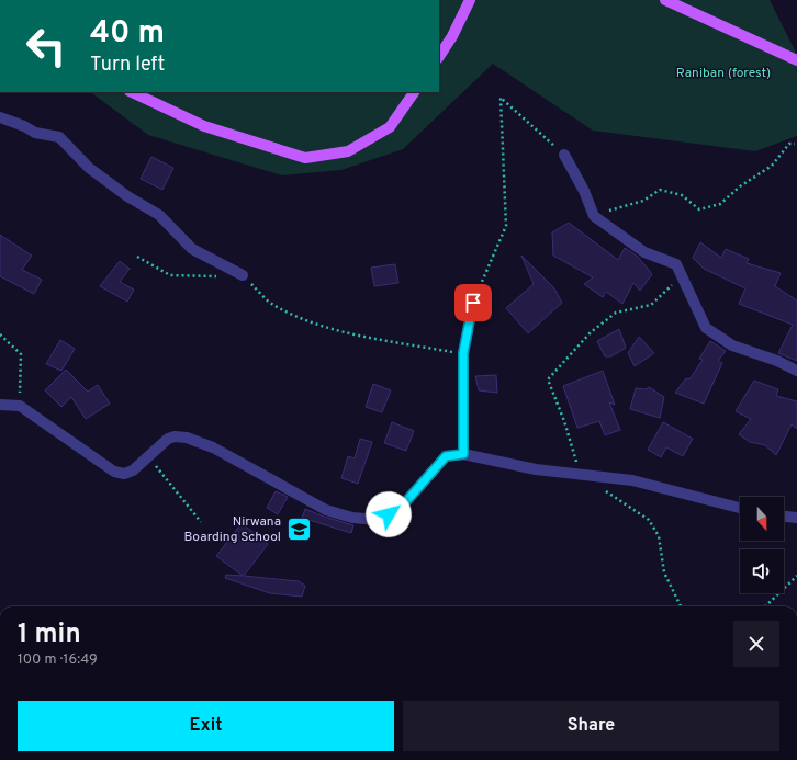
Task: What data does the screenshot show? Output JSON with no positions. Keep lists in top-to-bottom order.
{
  "parks": ["Raniban (forest)"],
  "places": {
    "school or university": ["Nirwana Boarding School"]
  },
  "north": "bottom",
  "page": {
    "turn": ["40 m", "Turn left"],
    "heading": ["1 min", "100 m · 16:49"],
    "buttons": ["Exit", "Share"]
  }
}
